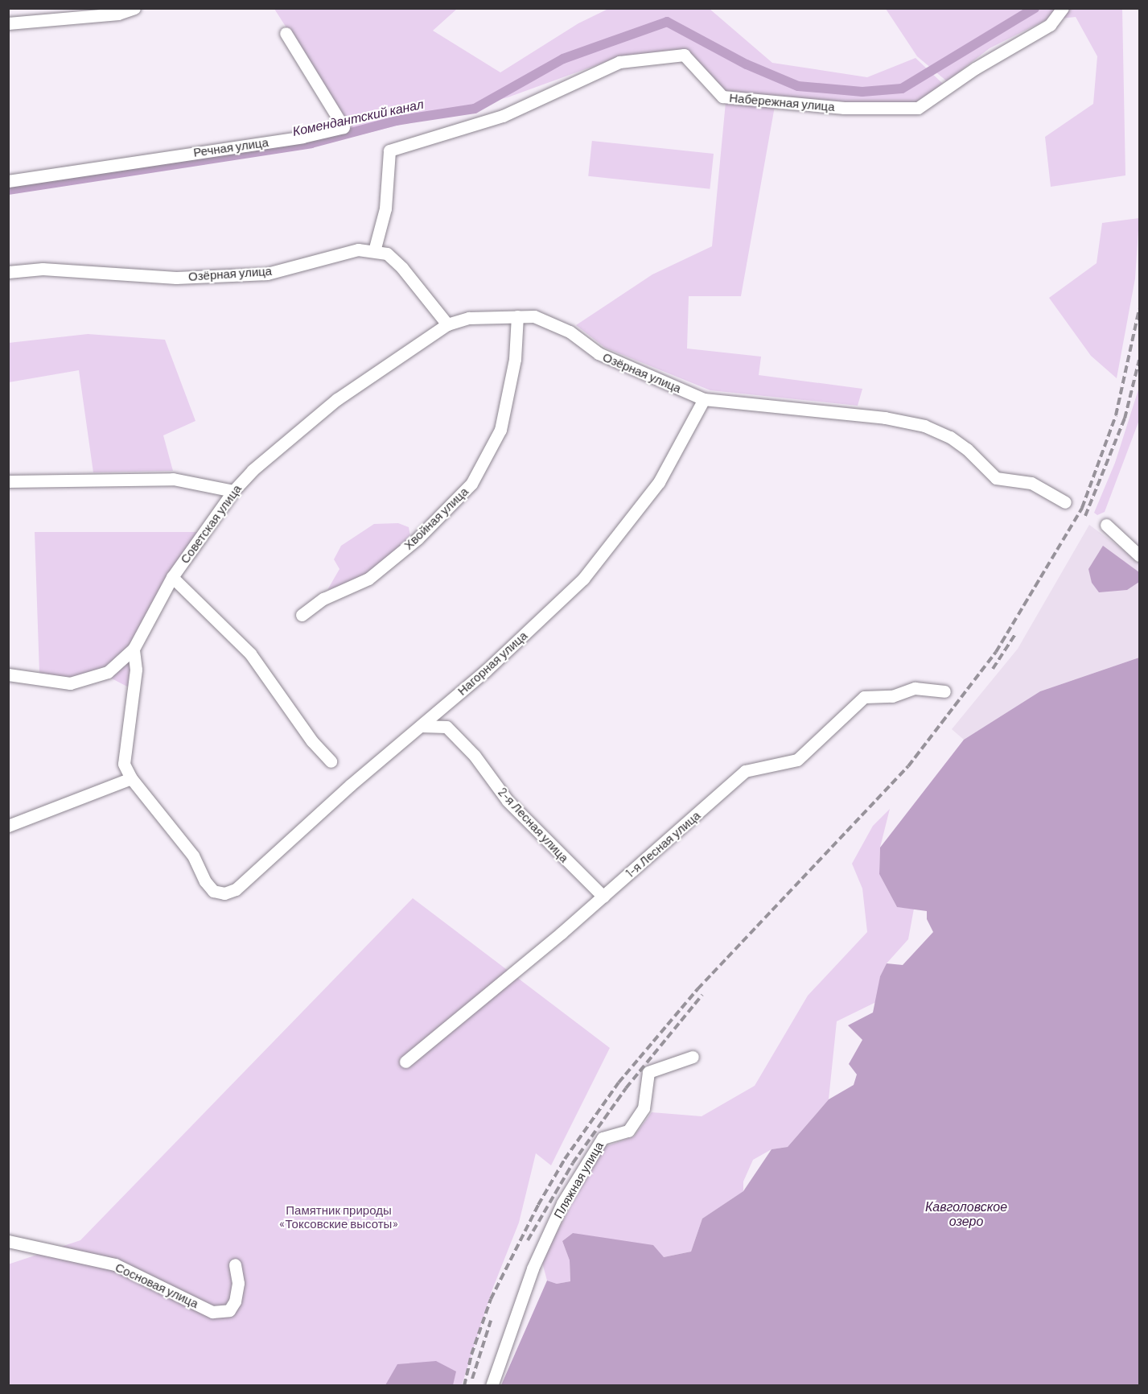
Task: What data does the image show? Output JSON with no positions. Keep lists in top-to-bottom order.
{
  "streets": {
    "street": [
      "Набережная улица",
      "Речная улица",
      "Озёрная улица",
      "Хвойная улица",
      "Советская улица",
      "Нагорная улица",
      "2-я Лесная улица",
      "1-я Лесная улица",
      "Пляжная улица",
      "Сосновая улица"
    ]
  },
  "crossings": [
    ["Набережная улица", "Озёрная улица"],
    ["Озёрная улица", "Хвойная улица"],
    ["Озёрная улица", "Советская улица"],
    ["Озёрная улица", "Нагорная улица"],
    ["Нагорная улица", "2-я Лесная улица"],
    ["2-я Лесная улица", "1-я Лесная улица"]
  ],
  "water": ["Комендантский канал", "Кавголовское озеро"],
  "parks": ["Памятник природы «Токсовские высоты»"]
}
